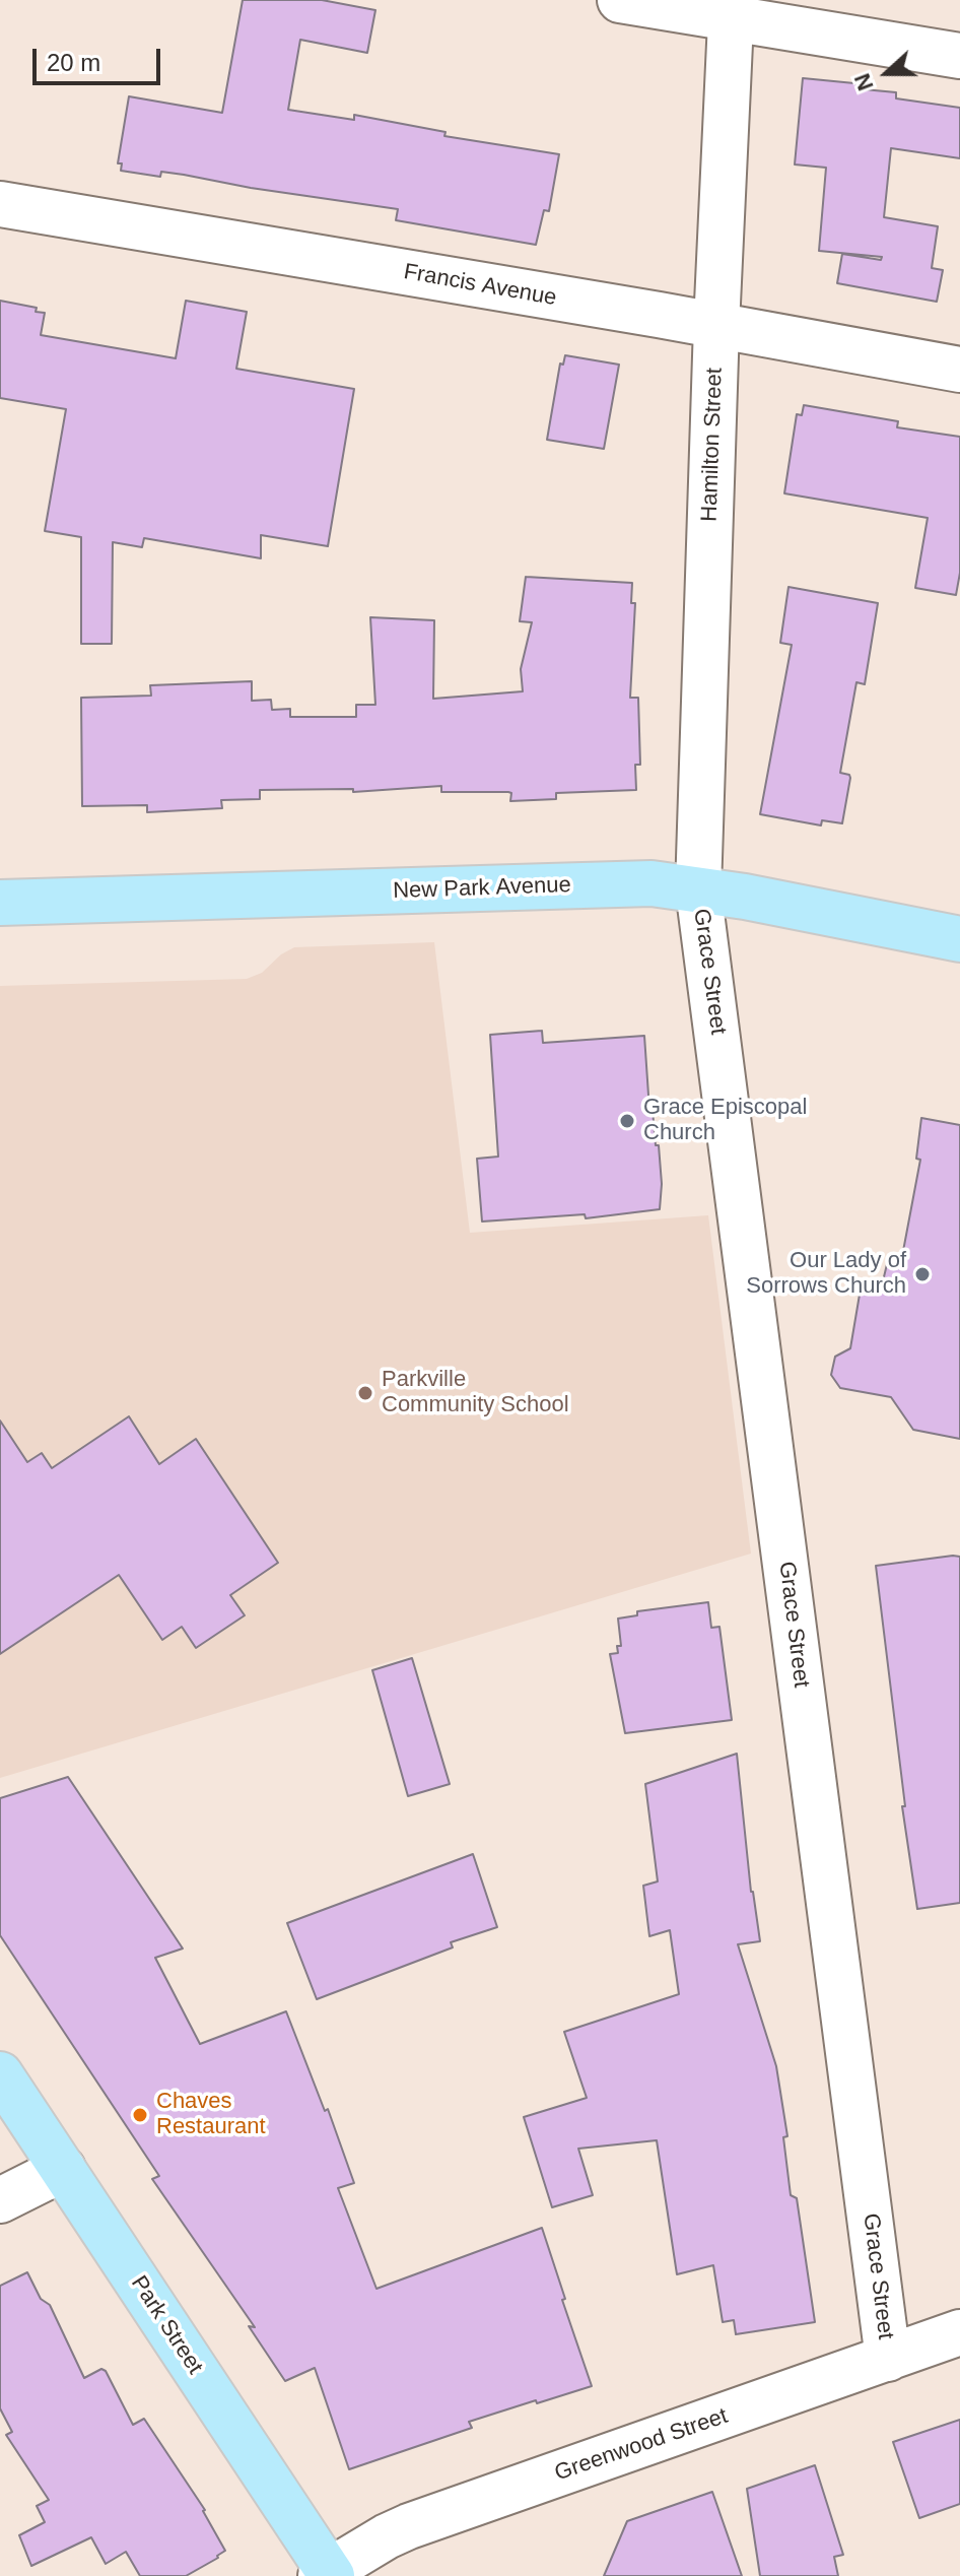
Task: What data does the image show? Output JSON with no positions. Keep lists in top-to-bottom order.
{
  "streets": {
    "main road": ["New Park Avenue", "Park Street"],
    "street": [
      "Francis Avenue",
      "Hamilton Street",
      "Grace Street",
      "Greenwood Street"
    ]
  },
  "crossings": [
    ["Francis Avenue", "Hamilton Street"],
    ["Hamilton Street", "New Park Avenue"],
    ["Hamilton Street", "Grace Street"],
    ["New Park Avenue", "Grace Street"],
    ["Grace Street", "Greenwood Street"],
    ["Park Street", "Greenwood Street"]
  ],
  "places": [
    "Grace Episcopal Church",
    "Our Lady of Sorrows Church",
    "Parkville Community School",
    "Chaves Restaurant"
  ],
  "scale_bar": "20 m",
  "north": "left"
}
